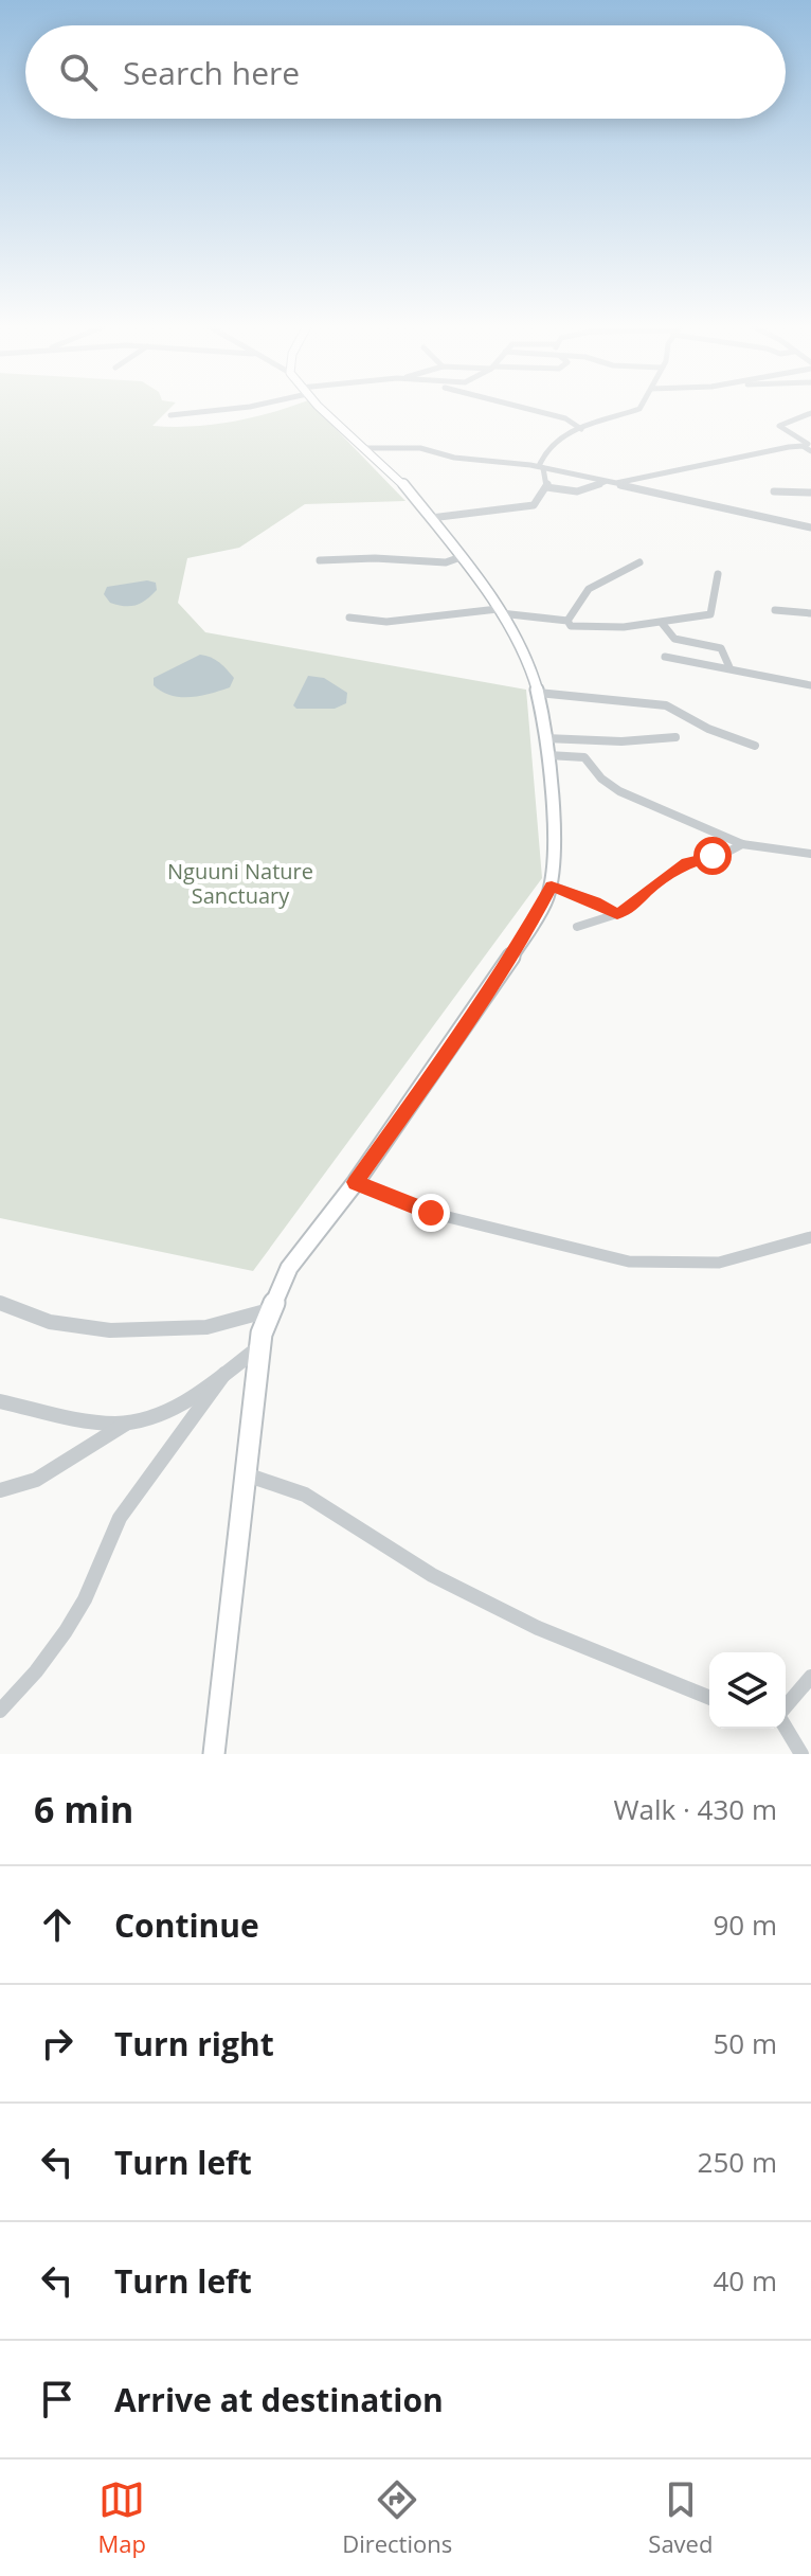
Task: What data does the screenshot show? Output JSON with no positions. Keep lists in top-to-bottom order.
{
  "parks": ["Nguuni Nature Sanctuary"],
  "page": {
    "search": "Search here",
    "heading": ["6 min", "Walk · 430 m"],
    "list": [
      ["Continue", "90 m"],
      ["Turn right", "50 m"],
      ["Turn left", "250 m"],
      ["Turn left", "40 m"],
      "Arrive at destination"
    ],
    "nav": ["Map", "Directions", "Saved"]
  }
}
